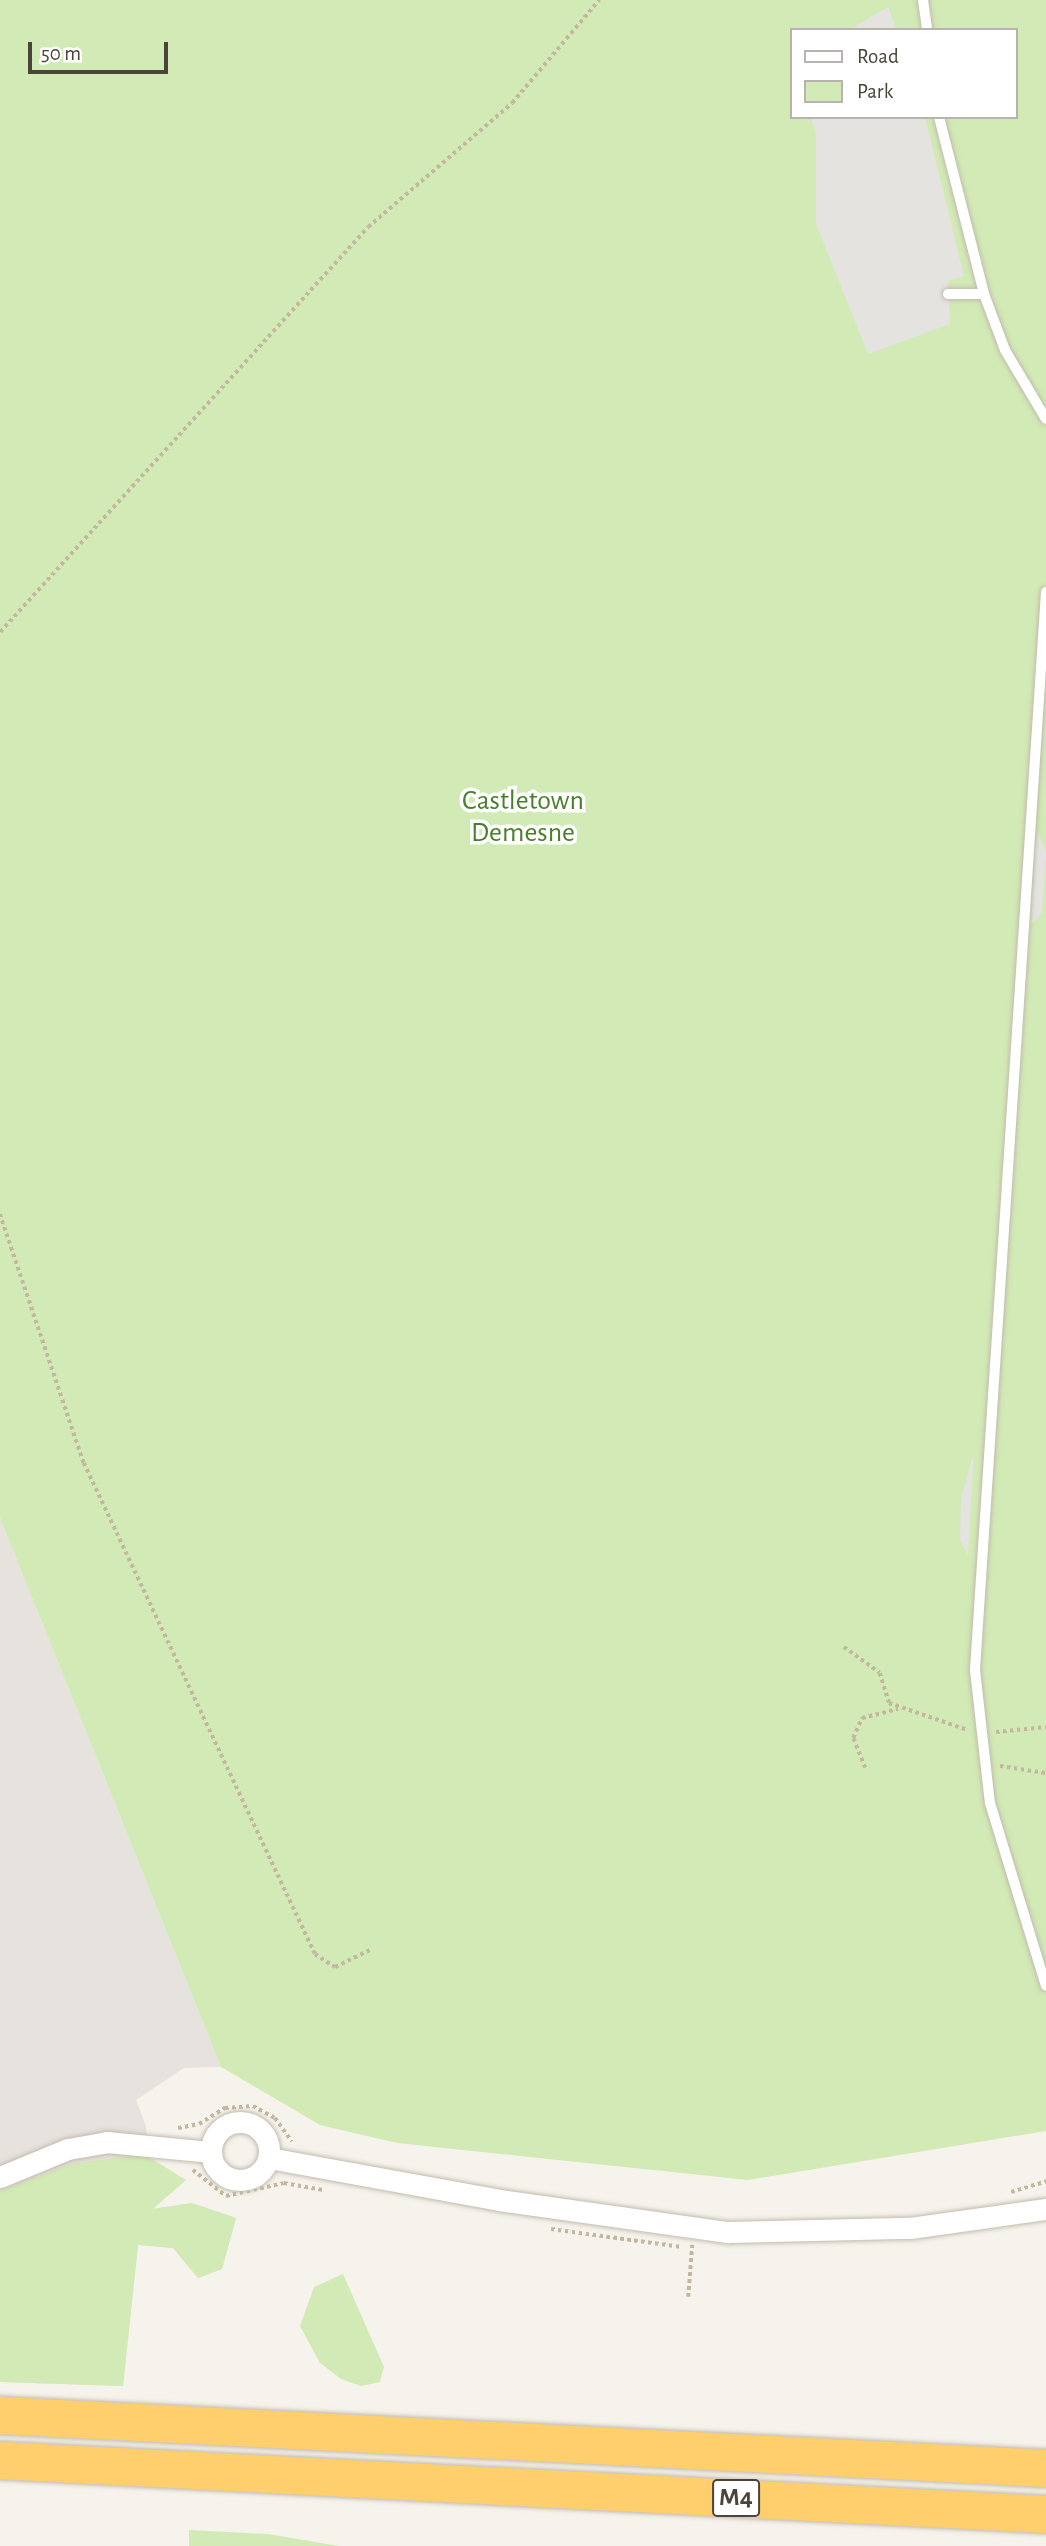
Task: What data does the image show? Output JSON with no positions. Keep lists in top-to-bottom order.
{
  "streets": {
    "highway": ["M4"]
  },
  "parks": ["Castletown Demesne"],
  "legend": ["Road", "Park"],
  "scale_bar": "50 m"
}
